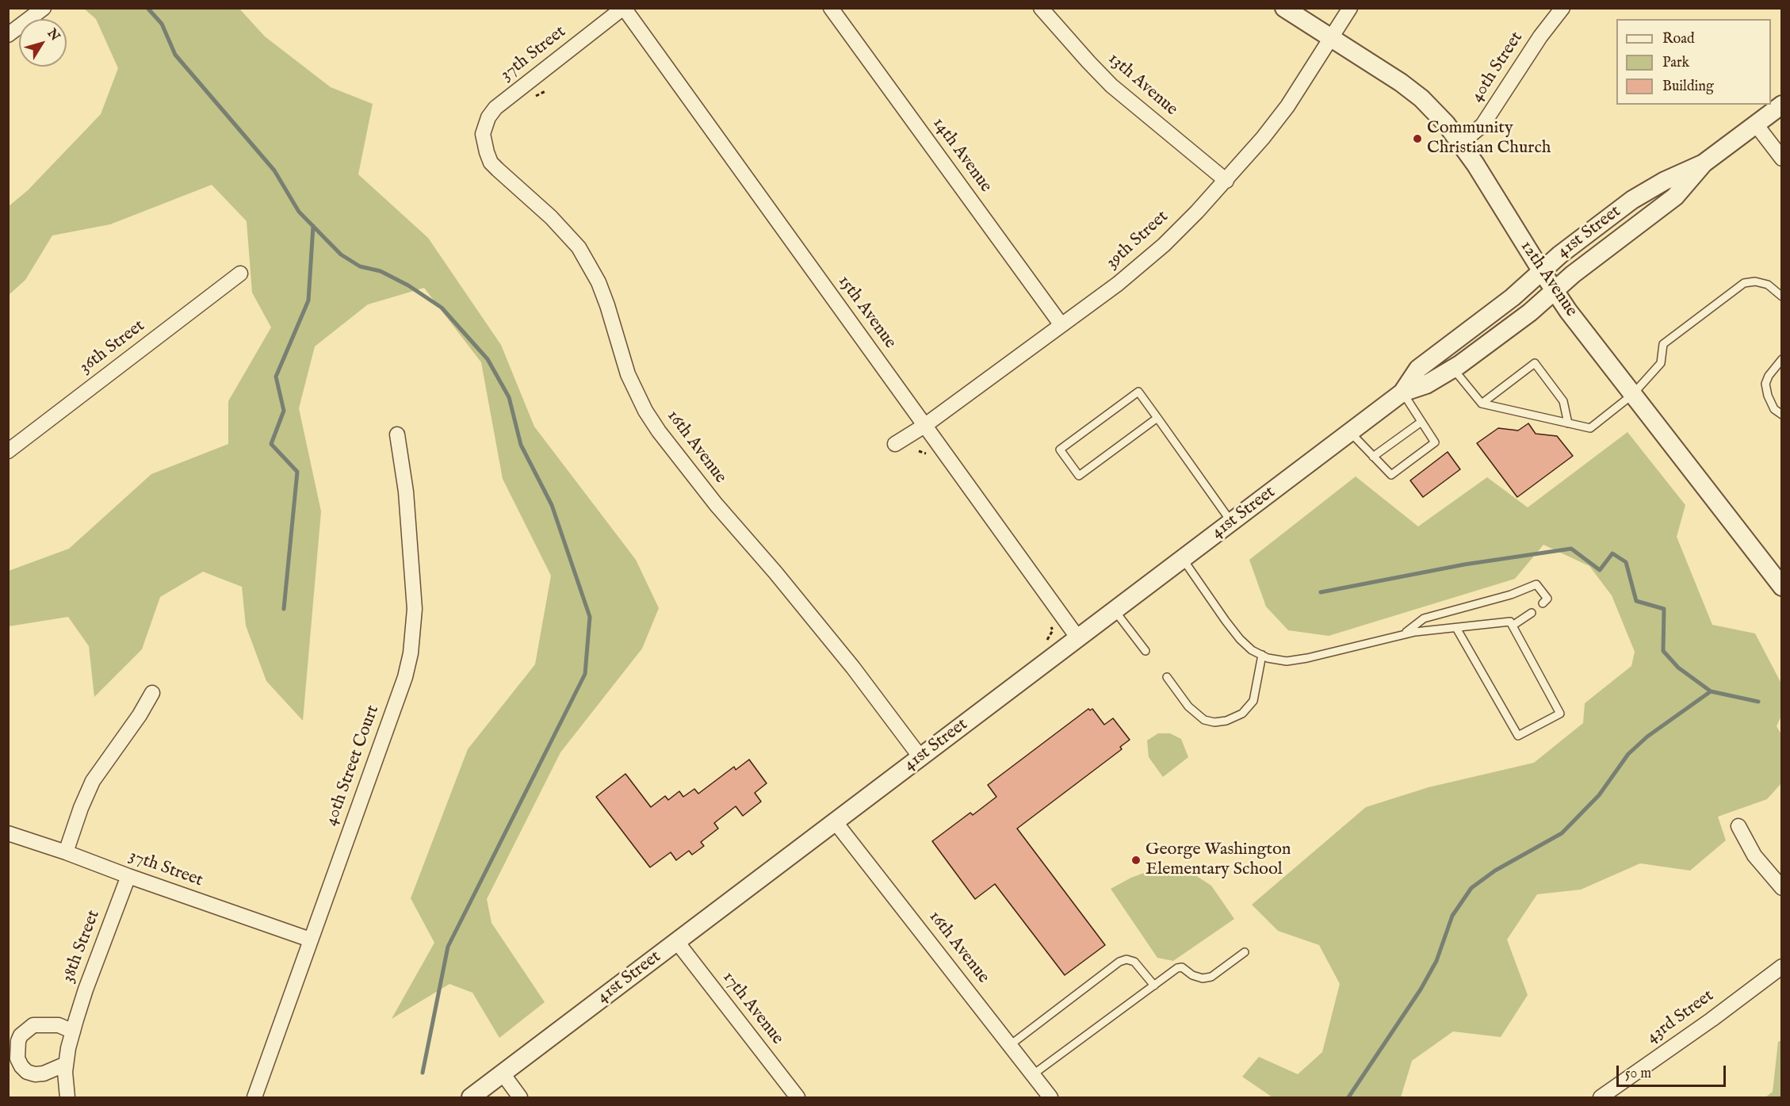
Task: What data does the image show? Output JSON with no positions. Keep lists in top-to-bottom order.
{
  "streets": {
    "street": [
      "37th Street",
      "40th Street",
      "13th Avenue",
      "14th Avenue",
      "41st Street",
      "39th Street",
      "12th Avenue",
      "15th Avenue",
      "36th Street",
      "16th Avenue",
      "40th Street Court",
      "38th Street",
      "17th Avenue",
      "43rd Street"
    ]
  },
  "crossings": [
    ["37th Street", "15th Avenue"],
    ["37th Street", "16th Avenue"],
    ["37th Street", "40th Street Court"],
    ["37th Street", "38th Street"],
    ["40th Street", "12th Avenue"],
    ["13th Avenue", "39th Street"],
    ["14th Avenue", "39th Street"],
    ["41st Street", "12th Avenue"],
    ["41st Street", "15th Avenue"],
    ["41st Street", "16th Avenue"],
    ["41st Street", "17th Avenue"],
    ["39th Street", "12th Avenue"],
    ["39th Street", "15th Avenue"]
  ],
  "places": ["Community Christian Church", "George Washington Elementary School"],
  "legend": ["Road", "Park", "Building"],
  "scale_bar": "50 m",
  "north": "top right"
}
